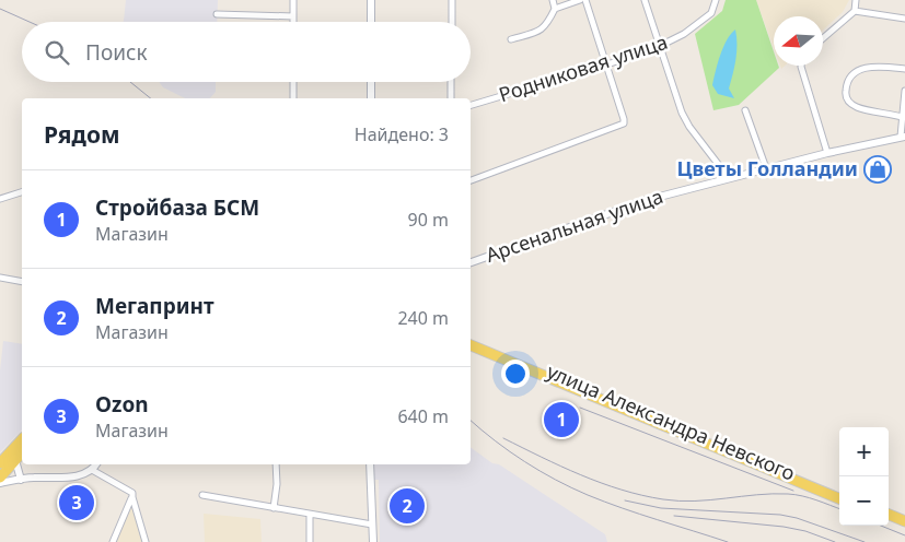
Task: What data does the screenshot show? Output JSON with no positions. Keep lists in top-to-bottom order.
{
  "streets": {
    "main road": ["улица Александра Невского"],
    "street": ["Родниковая улица", "Арсенальная улица"]
  },
  "places": {
    "shop": ["Цветы Голландии"]
  },
  "north": "left",
  "page": {
    "search": "Поиск",
    "heading": ["Рядом", "Найдено: 3"],
    "list": [
      {
        "mark": "1",
        "name": "Стройбаза БСМ",
        "note": "Магазин",
        "value": "90 m"
      },
      {
        "mark": "2",
        "name": "Мегапринт",
        "note": "Магазин",
        "value": "240 m"
      },
      {
        "mark": "3",
        "name": "Ozon",
        "note": "Магазин",
        "value": "640 m"
      }
    ],
    "pins": ["1", "3", "2"],
    "map_buttons": ["+", "−"]
  }
}
